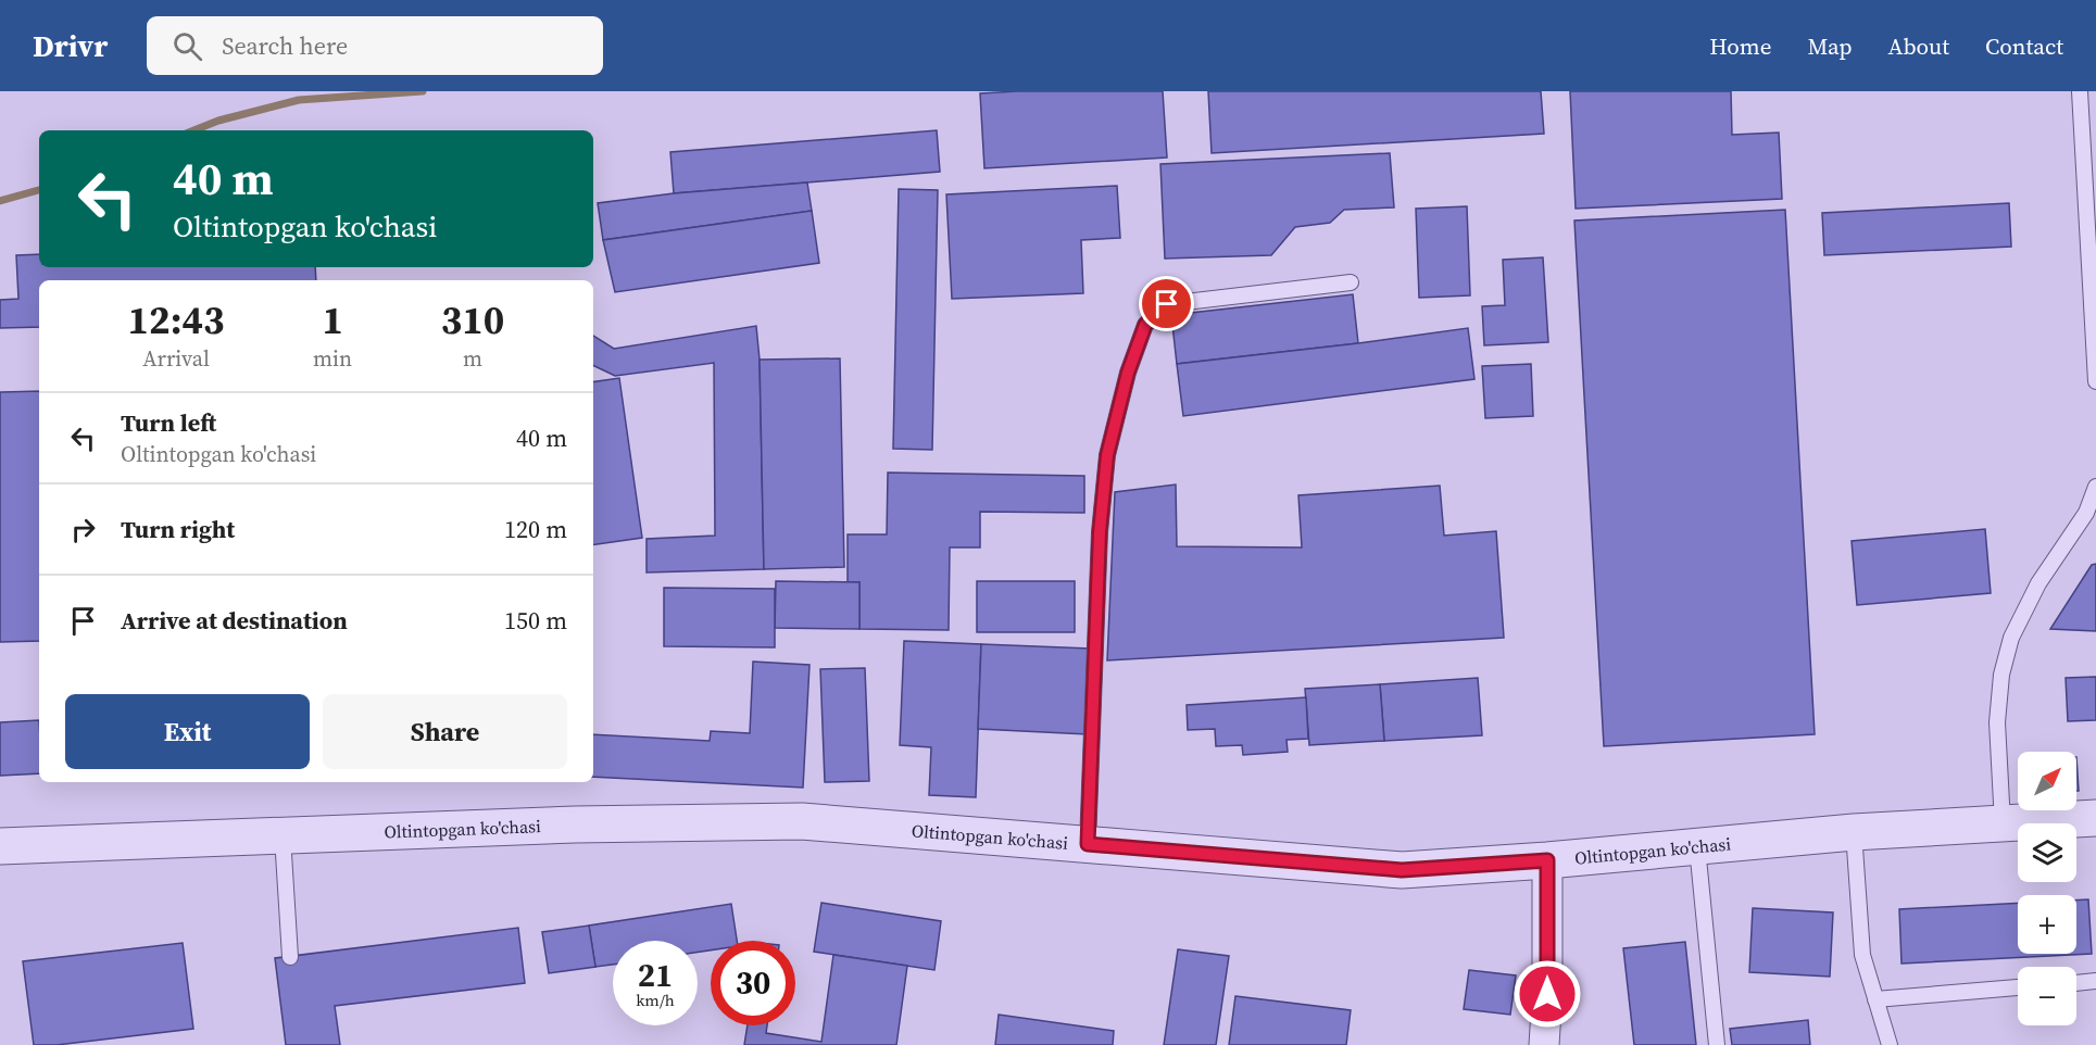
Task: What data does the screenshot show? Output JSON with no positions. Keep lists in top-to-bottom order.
{
  "streets": {
    "street": ["Oltintopgan ko'chasi"]
  },
  "north": "top right",
  "page": {
    "header": "Drivr",
    "search": "Search here",
    "nav": [
      "Home",
      "Map",
      "About",
      "Contact"
    ],
    "turn": ["40 m", "Oltintopgan ko'chasi"],
    "eta": [
      "12:43",
      "Arrival",
      "1",
      "min",
      "310",
      "m"
    ],
    "list": [
      {
        "name": "Turn left",
        "note": "Oltintopgan ko'chasi",
        "value": "40 m"
      },
      {
        "name": "Turn right",
        "value": "120 m"
      },
      {
        "name": "Arrive at destination",
        "value": "150 m"
      }
    ],
    "buttons": ["Exit", "Share"],
    "map_buttons": ["+", "−"],
    "speed": "21 km/h",
    "limit": "30"
  }
}
